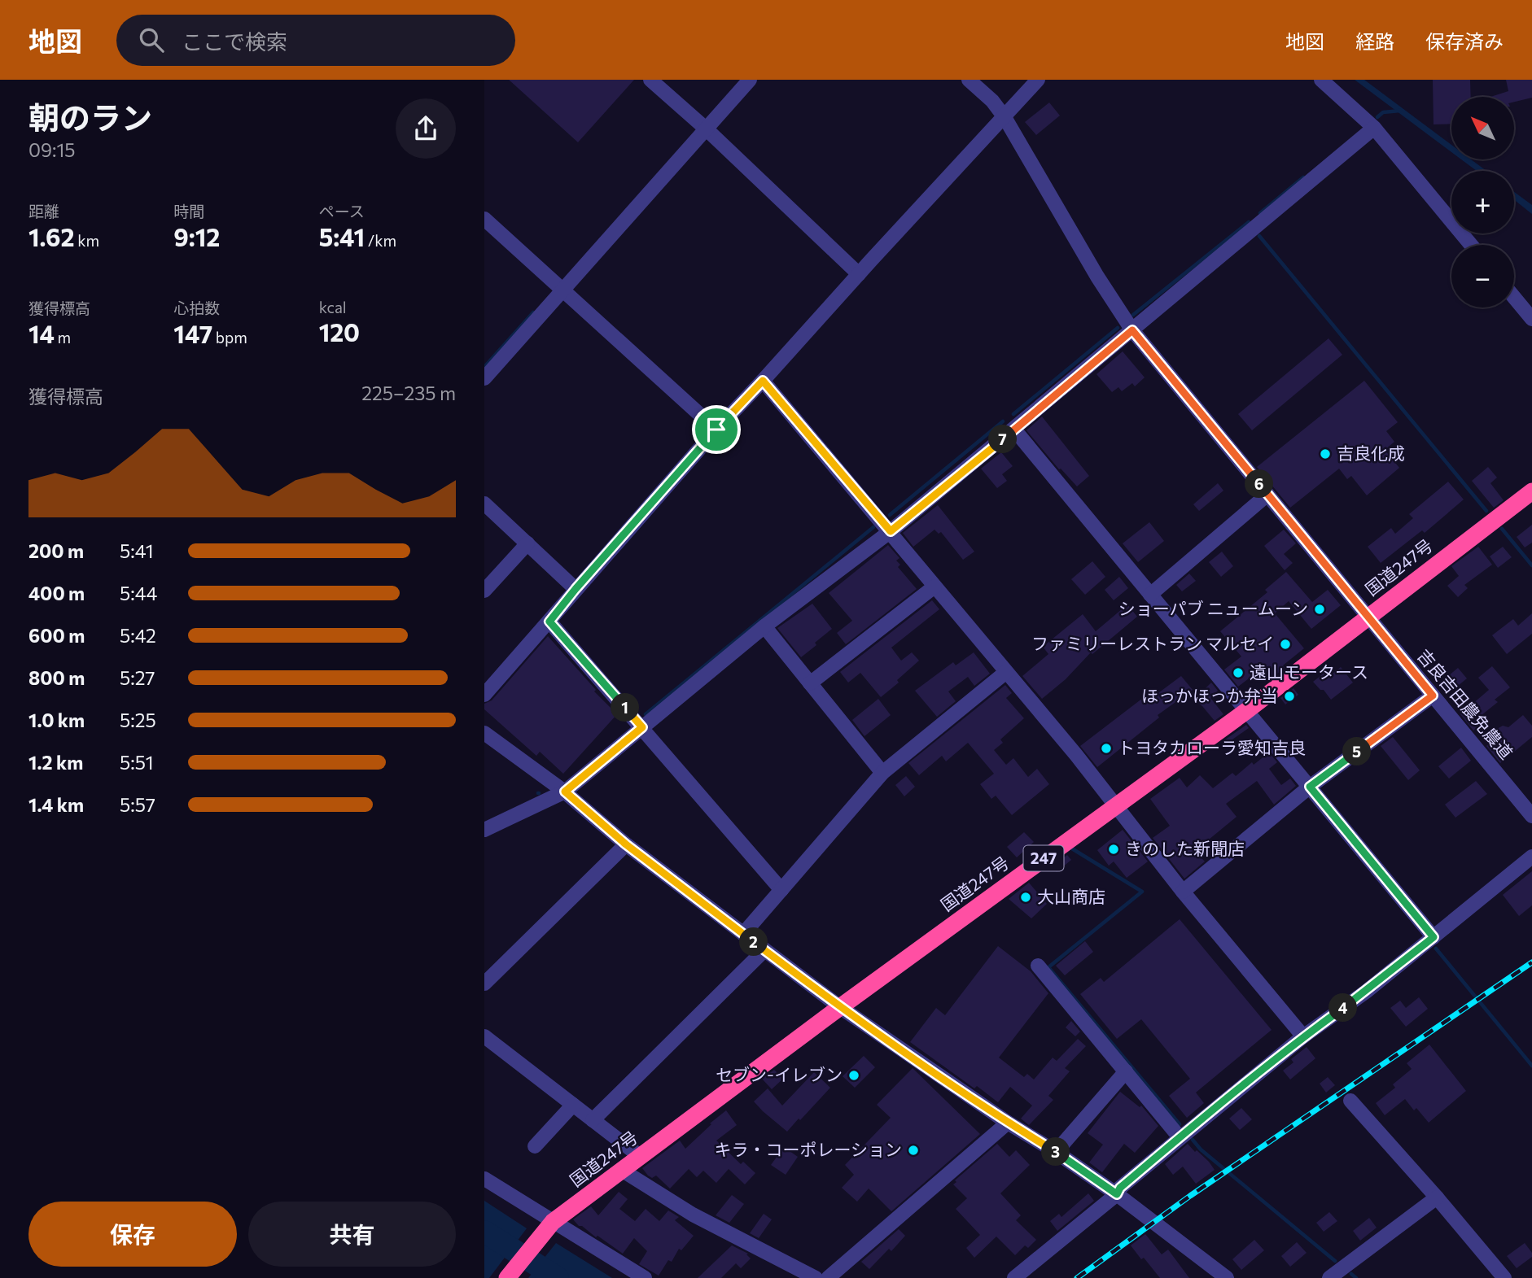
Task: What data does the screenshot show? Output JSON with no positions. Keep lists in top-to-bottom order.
{
  "streets": {
    "highway": ["国道247号", "247"],
    "street": ["吉良吉田農免農道"]
  },
  "crossings": [
    ["国道247号", "吉良吉田農免農道"]
  ],
  "places": [
    "吉良化成",
    "ショーパブ ニュームーン",
    "ファミリーレストラン マルセイ",
    "遠山モータース",
    "ほっかほっか弁当",
    "トヨタカローラ愛知吉良",
    "きのした新聞店",
    "大山商店",
    "セブン-イレブン",
    "キラ・コーポレーション"
  ],
  "north": "top left",
  "page": {
    "header": "地図",
    "search": "ここで検索",
    "nav": ["地図", "経路", "保存済み"],
    "heading": ["朝のラン", "09:15"],
    "map_buttons": ["+", "−"],
    "stats": [
      ["距離", "1.62 km"],
      ["時間", "9:12"],
      ["ペース", "5:41 /km"],
      ["獲得標高", "14 m"],
      ["心拍数", "147 bpm"],
      ["kcal", "120"]
    ],
    "chart": ["獲得標高", "225–235 m"],
    "pins": [
      "7",
      "6",
      "1",
      "5",
      "2",
      "4",
      "3"
    ],
    "list": [
      {
        "name": "200 m",
        "note": "5:41"
      },
      {
        "name": "400 m",
        "note": "5:44"
      },
      {
        "name": "600 m",
        "note": "5:42"
      },
      {
        "name": "800 m",
        "note": "5:27"
      },
      {
        "name": "1.0 km",
        "note": "5:25"
      },
      {
        "name": "1.2 km",
        "note": "5:51"
      },
      {
        "name": "1.4 km",
        "note": "5:57"
      }
    ],
    "buttons": ["保存", "共有"]
  }
}
